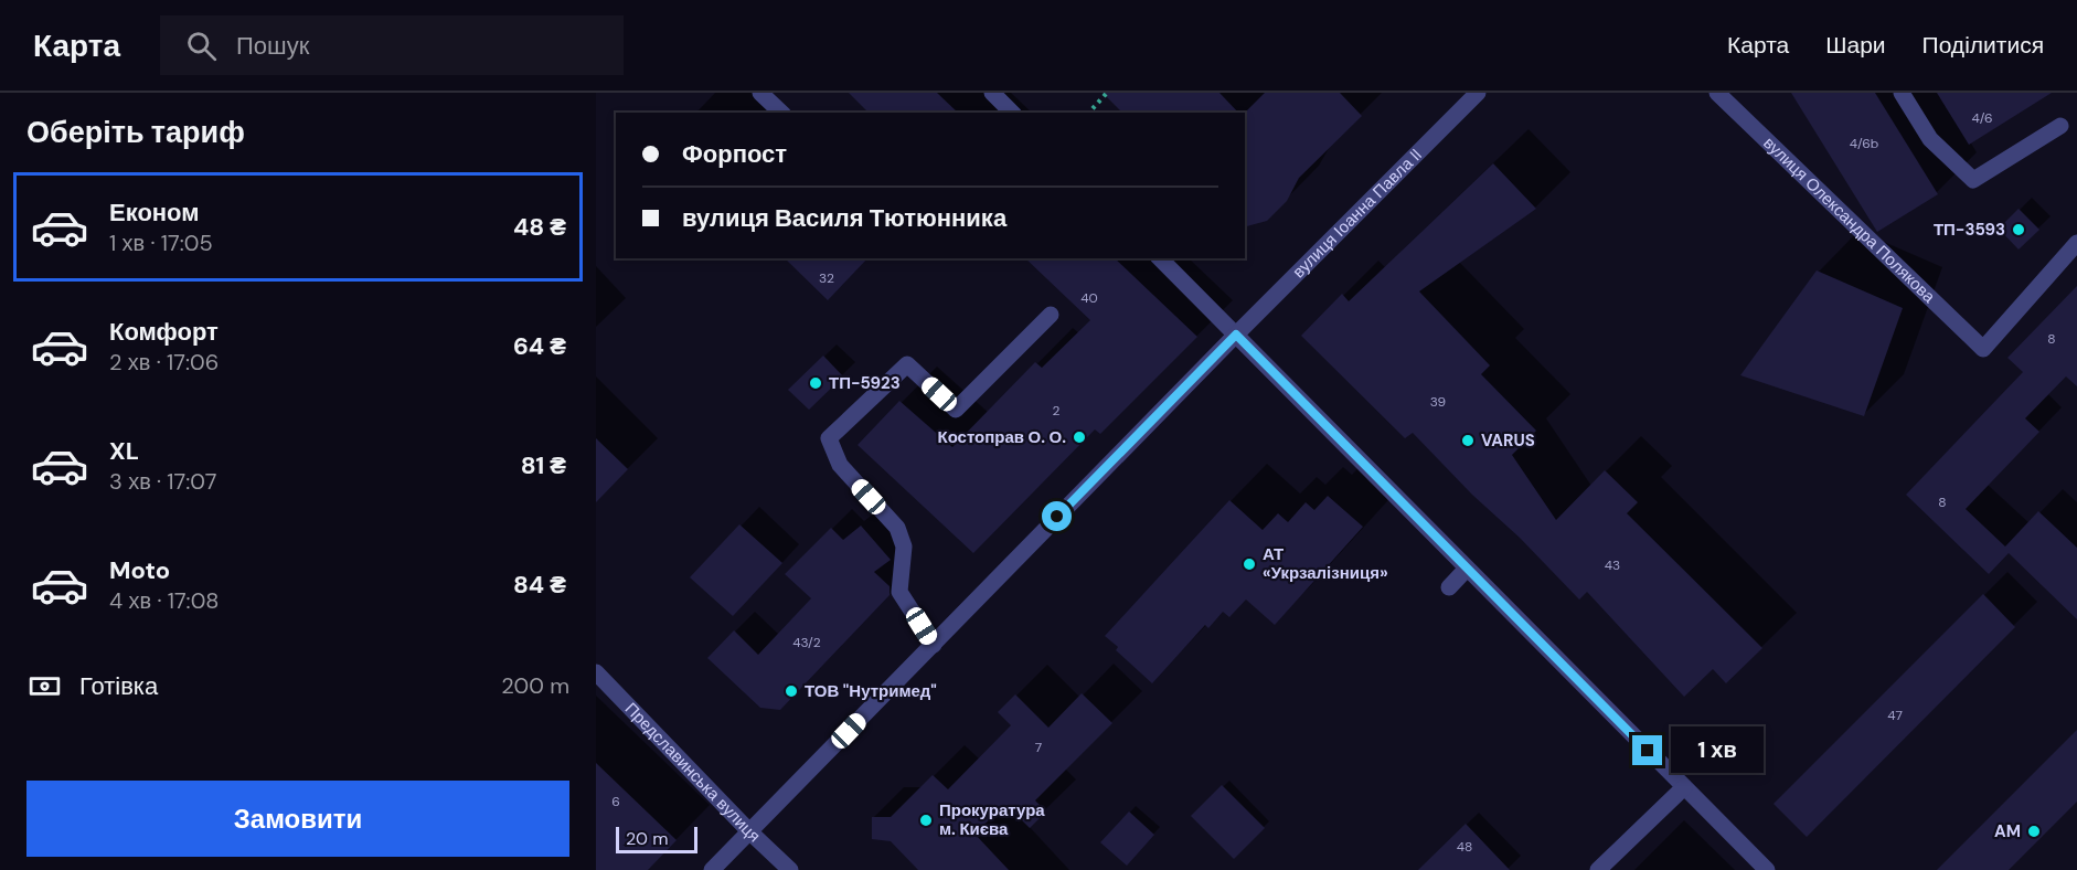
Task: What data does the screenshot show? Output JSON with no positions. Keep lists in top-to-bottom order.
{
  "streets": {
    "street": ["вулиця Іоанна Павла II", "вулиця Олександра Полякова", "Предславинська вулиця"]
  },
  "crossings": [
    ["вулиця Іоанна Павла II", "Предславинська вулиця"]
  ],
  "places": [
    "ТП-3593",
    "ТП-5923",
    "Костоправ О. О.",
    "VARUS",
    "АТ «Укрзалізниця»",
    "ТОВ \"Нутримед\"",
    "Прокуратура м. Києва",
    "AM"
  ],
  "house_numbers": [
    "4/6",
    "4/6b",
    "32",
    "40",
    "8",
    "39",
    "2",
    "8",
    "43",
    "43/2",
    "47",
    "7",
    "6",
    "48"
  ],
  "scale_bar": "20 m",
  "page": {
    "header": "Карта",
    "search": "Пошук",
    "nav": ["Карта", "Шари", "Поділитися"],
    "heading": "Оберіть тариф",
    "banner": ["Форпост", "вулиця Василя Тютюнника"],
    "list": [
      {
        "name": "Економ",
        "note": "1 хв · 17:05",
        "value": "48 ₴"
      },
      {
        "name": "Комфорт",
        "note": "2 хв · 17:06",
        "value": "64 ₴"
      },
      {
        "name": "XL",
        "note": "3 хв · 17:07",
        "value": "81 ₴"
      },
      {
        "name": "Moto",
        "note": "4 хв · 17:08",
        "value": "84 ₴"
      }
    ],
    "pay": ["Готівка", "200 m"],
    "bubble": "1 хв",
    "buttons": "Замовити",
    "scale": "20 m"
  }
}
